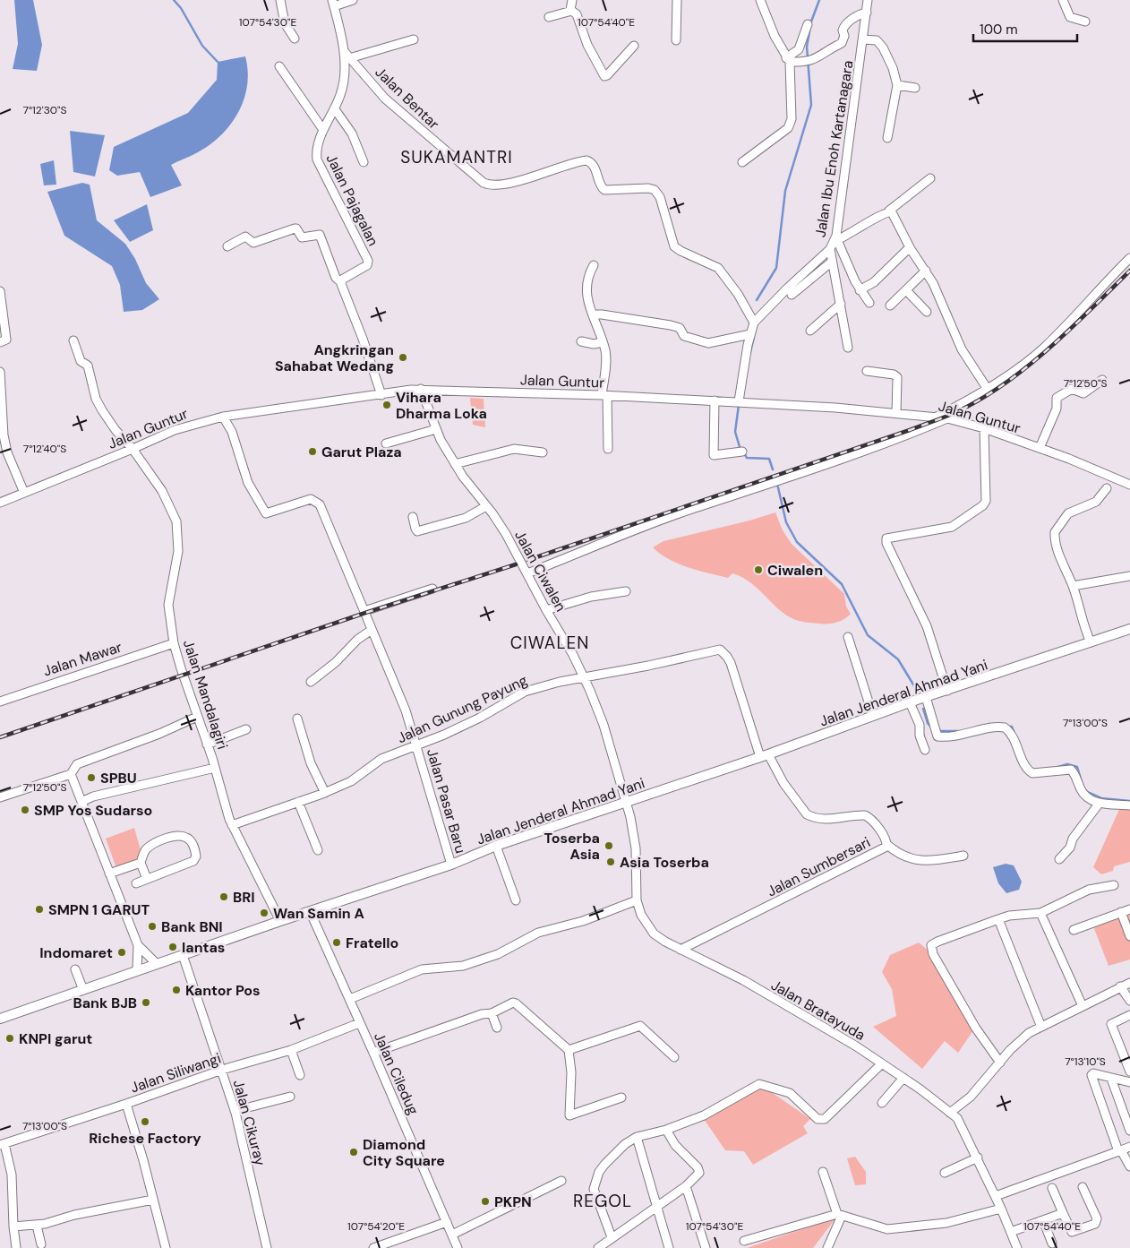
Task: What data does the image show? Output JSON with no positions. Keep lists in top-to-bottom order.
{
  "streets": {
    "main road": ["Jalan Jenderal Ahmad Yani"],
    "street": [
      "Jalan Bentar",
      "Jalan Ibu Enoh Kartanagara",
      "Jalan Pajagalan",
      "Jalan Guntur",
      "Jalan Ciwalen",
      "Jalan Mawar",
      "Jalan Mandalagiri",
      "Jalan Gunung Payung",
      "Jalan Pasar Baru",
      "Jalan Sumbersari",
      "Jalan Bratayuda",
      "Jalan Siliwangi",
      "Jalan Ciledug",
      "Jalan Cikuray"
    ]
  },
  "crossings": [
    ["Jalan Bentar", "Jalan Ibu Enoh Kartanagara"],
    ["Jalan Bentar", "Jalan Pajagalan"],
    ["Jalan Ibu Enoh Kartanagara", "Jalan Guntur"],
    ["Jalan Guntur", "Jalan Ciwalen"],
    ["Jalan Guntur", "Jalan Mandalagiri"],
    ["Jalan Ciwalen", "Jalan Jenderal Ahmad Yani"],
    ["Jalan Ciwalen", "Jalan Gunung Payung"],
    ["Jalan Ciwalen", "Jalan Bratayuda"],
    ["Jalan Mawar", "Jalan Mandalagiri"],
    ["Jalan Jenderal Ahmad Yani", "Jalan Mandalagiri"],
    ["Jalan Jenderal Ahmad Yani", "Jalan Gunung Payung"],
    ["Jalan Jenderal Ahmad Yani", "Jalan Pasar Baru"],
    ["Jalan Jenderal Ahmad Yani", "Jalan Sumbersari"],
    ["Jalan Jenderal Ahmad Yani", "Jalan Bratayuda"],
    ["Jalan Jenderal Ahmad Yani", "Jalan Ciledug"],
    ["Jalan Jenderal Ahmad Yani", "Jalan Cikuray"],
    ["Jalan Mandalagiri", "Jalan Gunung Payung"],
    ["Jalan Gunung Payung", "Jalan Pasar Baru"],
    ["Jalan Gunung Payung", "Jalan Sumbersari"],
    ["Jalan Sumbersari", "Jalan Bratayuda"],
    ["Jalan Siliwangi", "Jalan Ciledug"],
    ["Jalan Siliwangi", "Jalan Cikuray"]
  ],
  "districts": ["SUKAMANTRI", "CIWALEN", "REGOL"],
  "places": [
    "Angkringan Sahabat Wedang",
    "Vihara Dharma Loka",
    "Garut Plaza",
    "Ciwalen",
    "SPBU",
    "SMP Yos Sudarso",
    "Toserba Asia",
    "Asia Toserba",
    "BRI",
    "SMPN 1 GARUT",
    "Wan Samin A",
    "Bank BNI",
    "Fratello",
    "lantas",
    "Indomaret",
    "Kantor Pos",
    "Bank BJB",
    "KNPI garut",
    "Richese Factory",
    "Diamond City Square",
    "PKPN"
  ],
  "scale_bar": "100 m",
  "coordinates": [
    "107°54'30\"E",
    "107°54'40\"E",
    "7°12'30\"S",
    "7°12'50\"S",
    "7°12'40\"S",
    "7°13'00\"S",
    "7°13'10\"S",
    "107°54'20\"E"
  ]
}
